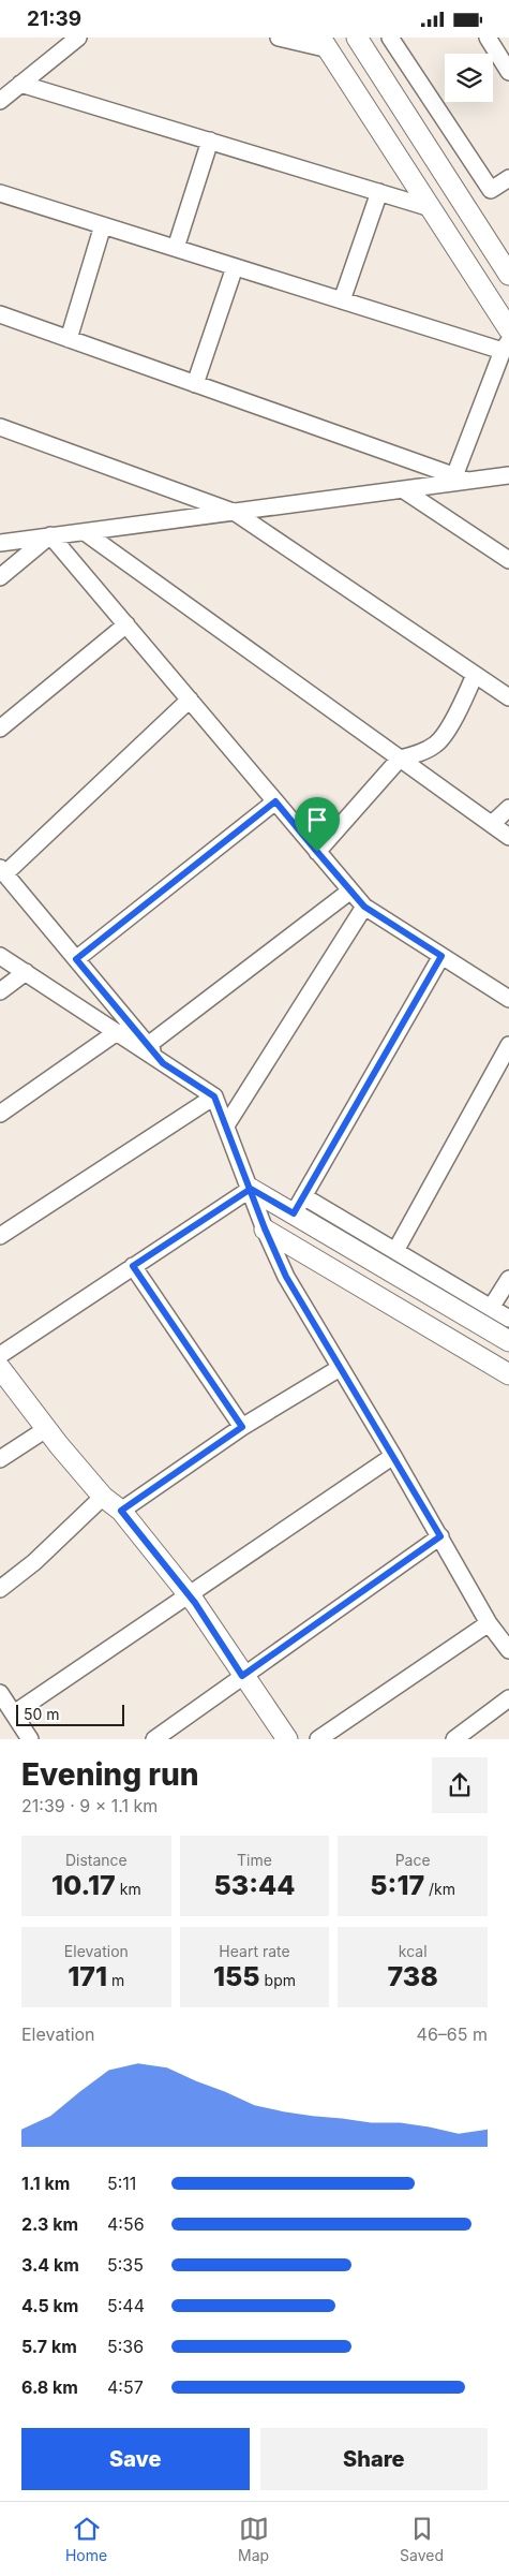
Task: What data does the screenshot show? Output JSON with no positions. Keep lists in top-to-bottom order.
{
  "scale_bar": "50 m",
  "page": {
    "status": "21:39",
    "scale": "50 m",
    "heading": ["Evening run", "21:39 · 9 × 1.1 km"],
    "stats": [
      ["Distance", "10.17 km"],
      ["Time", "53:44"],
      ["Pace", "5:17 /km"],
      ["Elevation", "171 m"],
      ["Heart rate", "155 bpm"],
      ["kcal", "738"]
    ],
    "chart": ["Elevation", "46–65 m"],
    "list": [
      {
        "name": "1.1 km",
        "note": "5:11"
      },
      {
        "name": "2.3 km",
        "note": "4:56"
      },
      {
        "name": "3.4 km",
        "note": "5:35"
      },
      {
        "name": "4.5 km",
        "note": "5:44"
      },
      {
        "name": "5.7 km",
        "note": "5:36"
      },
      {
        "name": "6.8 km",
        "note": "4:57"
      }
    ],
    "buttons": ["Save", "Share"],
    "tabs": ["Home", "Map", "Saved"]
  }
}
